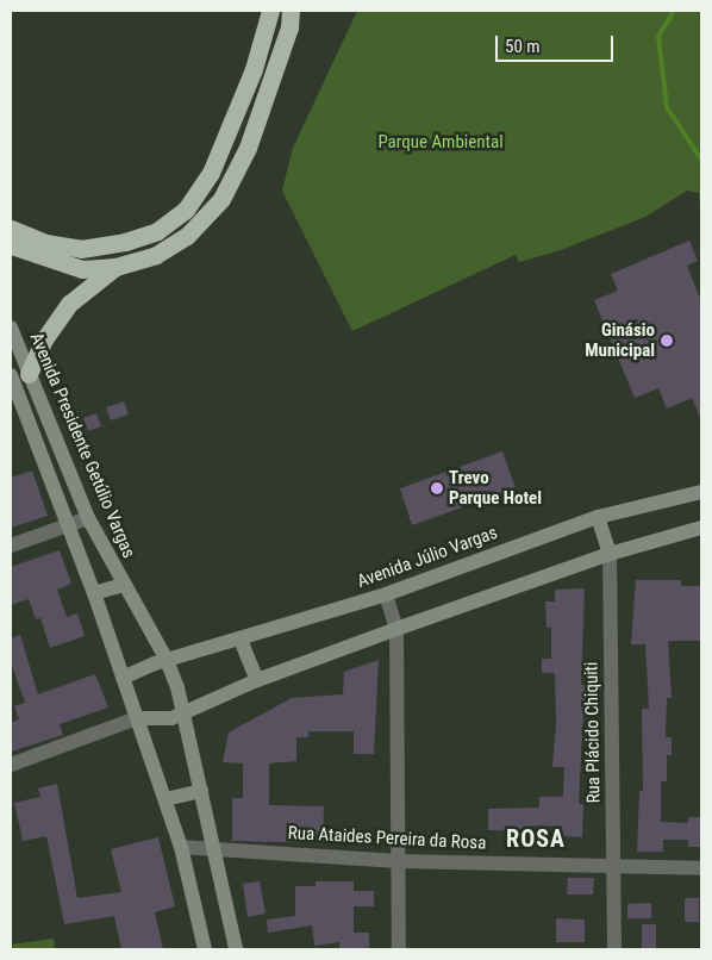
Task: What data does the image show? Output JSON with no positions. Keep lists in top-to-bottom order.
{
  "streets": {
    "main road": ["Avenida Presidente Getúlio Vargas", "Avenida Júlio Vargas", "Rua Plácido Chiquiti"],
    "street": ["Rua Ataides Pereira da Rosa"]
  },
  "crossings": [
    ["Avenida Presidente Getúlio Vargas", "Avenida Júlio Vargas"],
    ["Avenida Presidente Getúlio Vargas", "Rua Ataides Pereira da Rosa"],
    ["Avenida Júlio Vargas", "Rua Plácido Chiquiti"],
    ["Rua Plácido Chiquiti", "Rua Ataides Pereira da Rosa"]
  ],
  "districts": ["ROSA"],
  "parks": ["Parque Ambiental"],
  "places": ["Ginásio Municipal", "Trevo Parque Hotel"],
  "scale_bar": "50 m"
}
